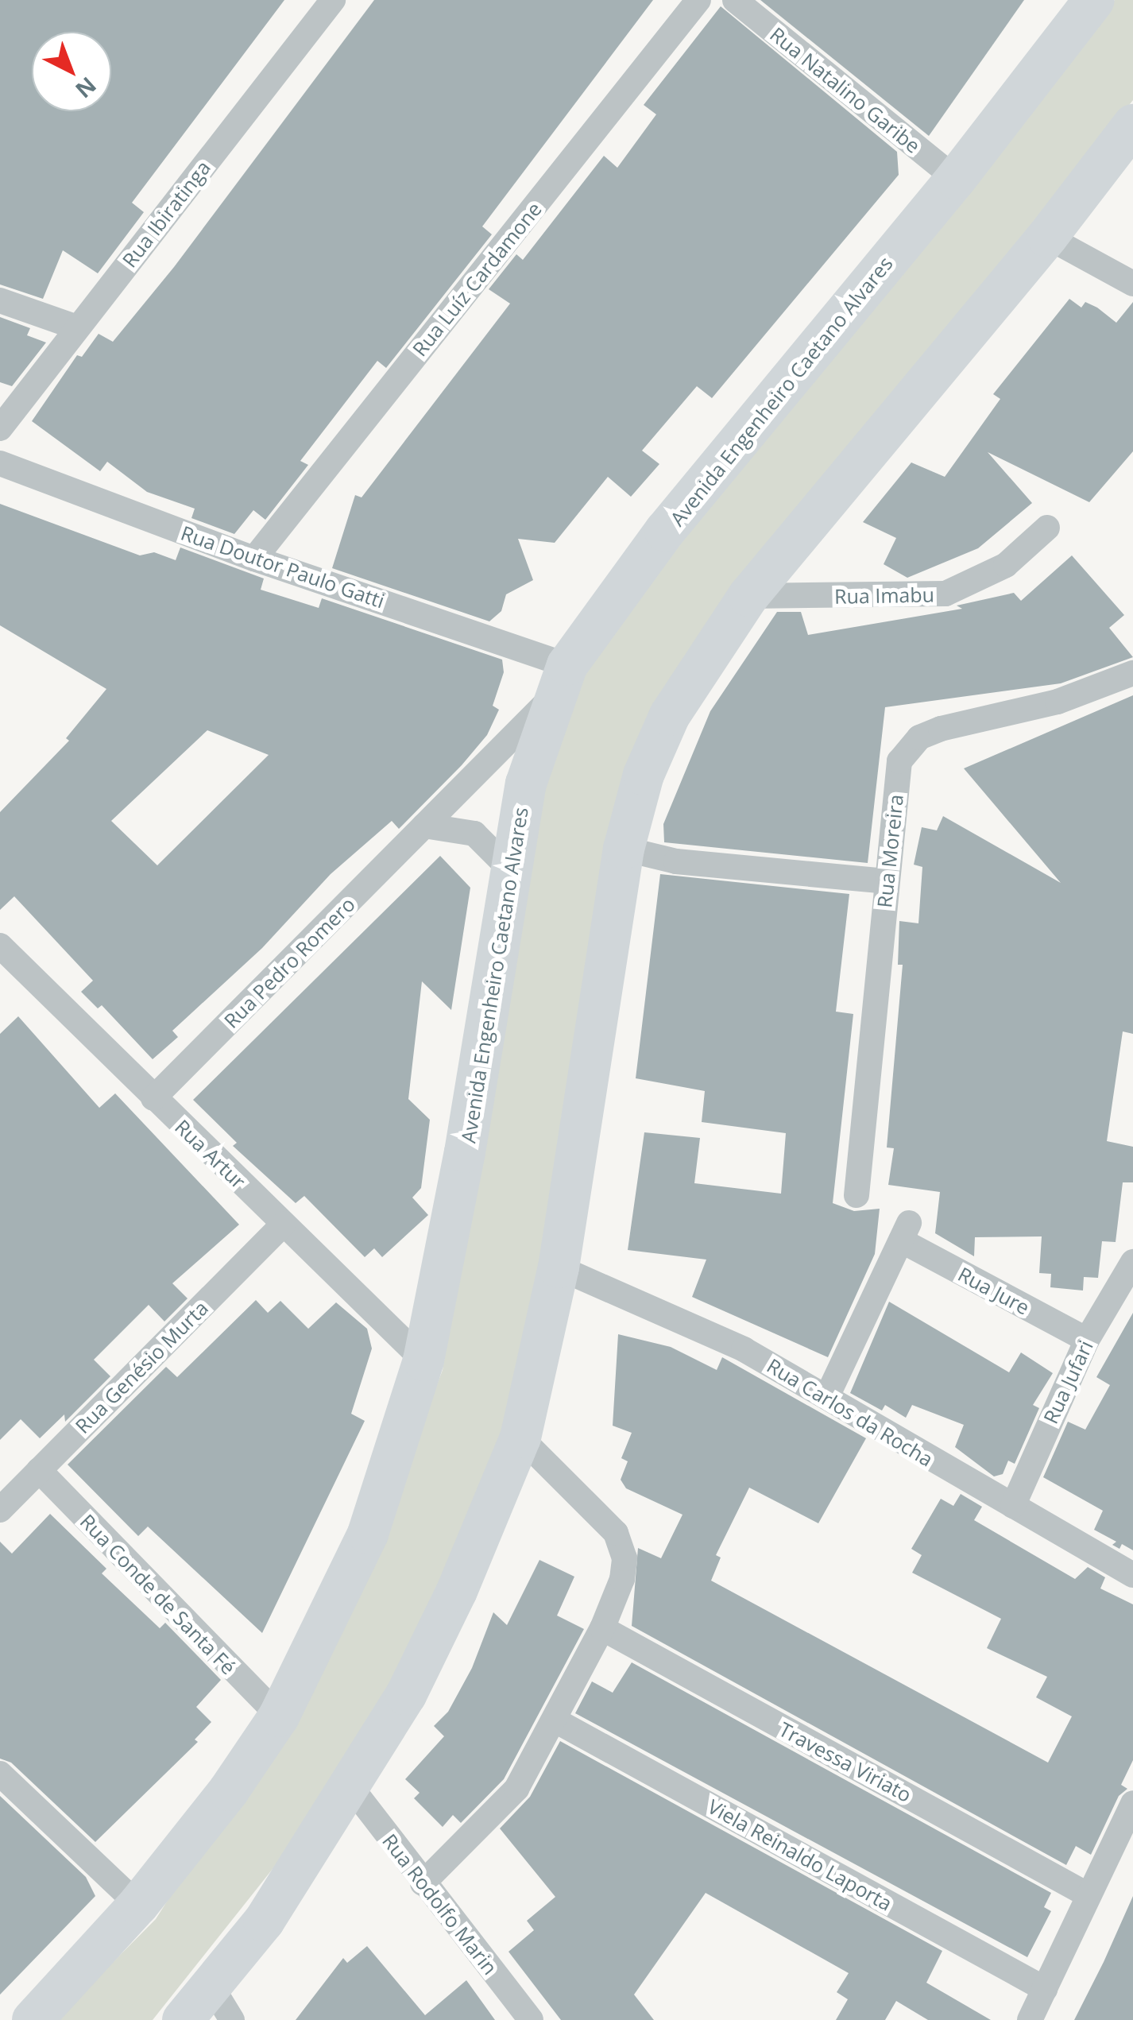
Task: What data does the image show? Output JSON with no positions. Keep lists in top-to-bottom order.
{
  "streets": {
    "main road": ["Avenida Engenheiro Caetano Alvares"],
    "street": [
      "Rua Natalino Garibe",
      "Rua Ibiratinga",
      "Rua Luíz Cardamone",
      "Rua Doutor Paulo Gatti",
      "Rua Imabu",
      "Rua Moreira",
      "Rua Pedro Romero",
      "Rua Artur",
      "Rua Jure",
      "Rua Genésio Murta",
      "Rua Jufari",
      "Rua Carlos da Rocha",
      "Rua Conde de Santa Fé",
      "Travessa Viriato",
      "Viela Reinaldo Laporta",
      "Rua Rodolfo Marin"
    ]
  },
  "crossings": [
    ["Rua Natalino Garibe", "Avenida Engenheiro Caetano Alvares"],
    ["Rua Luíz Cardamone", "Rua Doutor Paulo Gatti"],
    ["Avenida Engenheiro Caetano Alvares", "Rua Doutor Paulo Gatti"],
    ["Avenida Engenheiro Caetano Alvares", "Rua Pedro Romero"],
    ["Avenida Engenheiro Caetano Alvares", "Rua Artur"],
    ["Avenida Engenheiro Caetano Alvares", "Rua Conde de Santa Fé"],
    ["Rua Doutor Paulo Gatti", "Rua Pedro Romero"],
    ["Rua Pedro Romero", "Rua Artur"],
    ["Rua Artur", "Rua Genésio Murta"],
    ["Rua Jure", "Rua Jufari"],
    ["Rua Jure", "Rua Carlos da Rocha"],
    ["Rua Genésio Murta", "Rua Conde de Santa Fé"],
    ["Rua Jufari", "Rua Carlos da Rocha"]
  ],
  "north": "bottom right"
}
